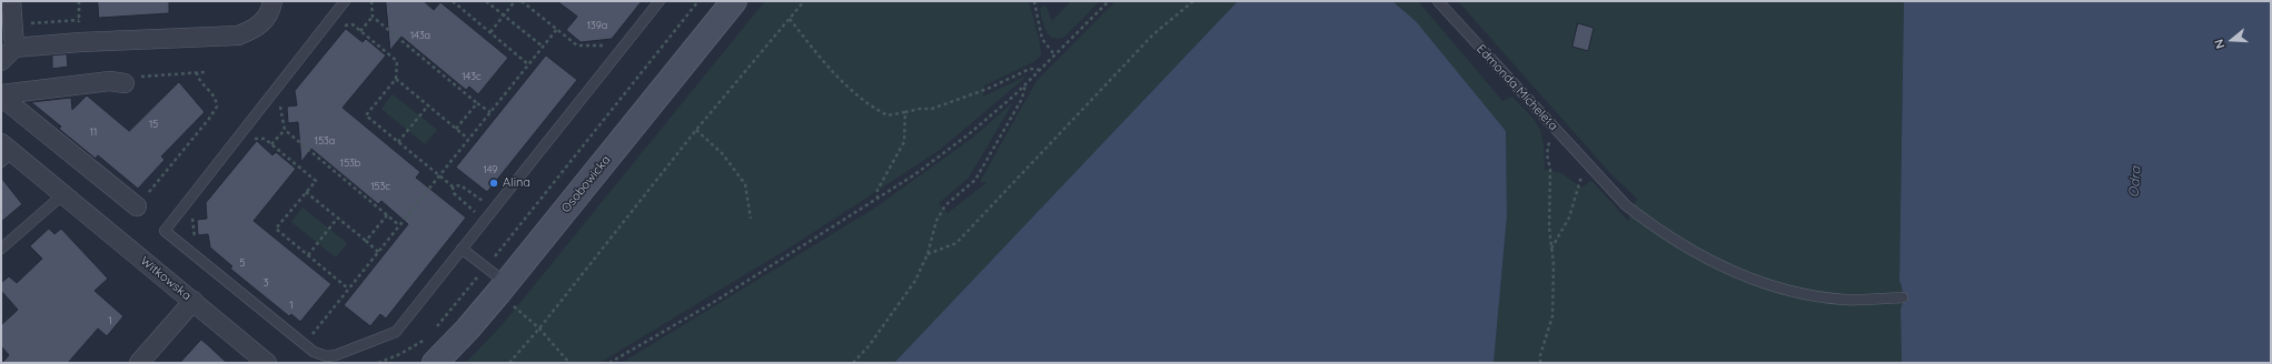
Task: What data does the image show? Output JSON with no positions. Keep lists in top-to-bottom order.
{
  "streets": {
    "street": ["Osobowicka", "Witkowska"],
    "lane": ["Edmonda Micheleta"]
  },
  "water": ["Odra"],
  "places": ["Alina"],
  "house_numbers": [
    "139a",
    "143a",
    "143c",
    "15",
    "11",
    "153a",
    "153b",
    "149",
    "153c",
    "5",
    "3",
    "1",
    "1"
  ],
  "north": "left"
}
